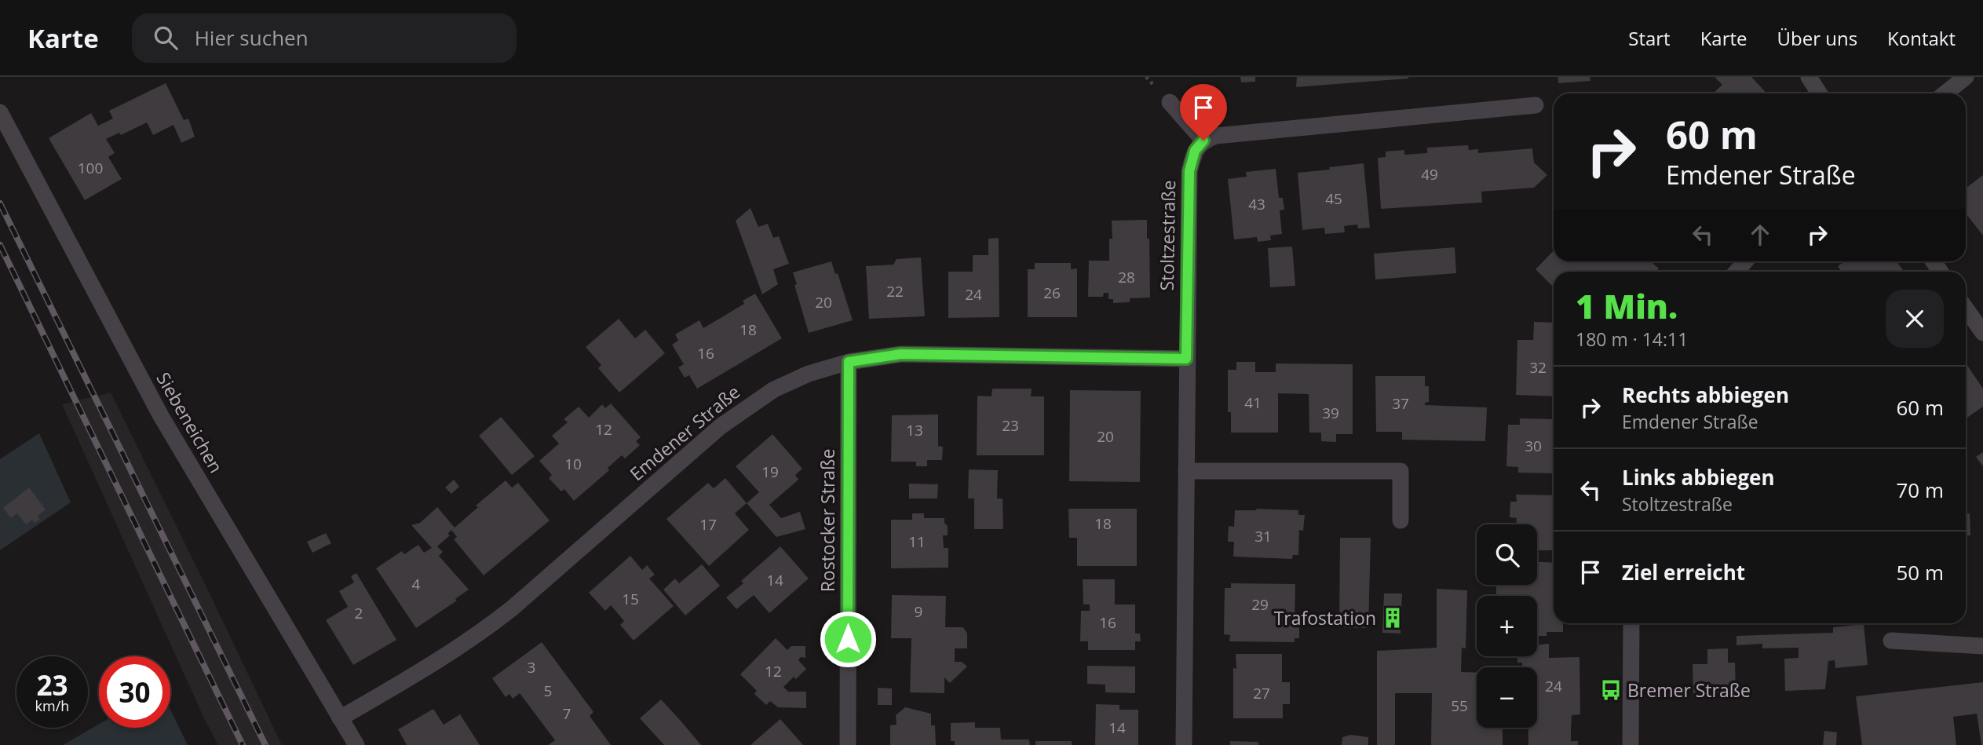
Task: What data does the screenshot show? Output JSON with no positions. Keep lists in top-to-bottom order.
{
  "streets": {
    "street": [
      "Stoltzestraße",
      "Siebeneichen",
      "Emdener Straße",
      "Rostocker Straße"
    ]
  },
  "crossings": [
    ["Stoltzestraße", "Emdener Straße"],
    ["Siebeneichen", "Emdener Straße"],
    ["Emdener Straße", "Rostocker Straße"]
  ],
  "places": {
    "building": ["Trafostation"],
    "bus stop": ["Bremer Straße"]
  },
  "house_numbers": [
    "100",
    "49",
    "45",
    "43",
    "28",
    "22",
    "26",
    "24",
    "20",
    "18",
    "16",
    "32",
    "41",
    "37",
    "39",
    "23",
    "12",
    "13",
    "20",
    "30",
    "10",
    "19",
    "18",
    "17",
    "31",
    "11",
    "14",
    "4",
    "15",
    "29",
    "9",
    "2",
    "16",
    "3",
    "12",
    "24",
    "5",
    "27",
    "55",
    "7",
    "14"
  ],
  "page": {
    "header": "Karte",
    "search": "Hier suchen",
    "nav": [
      "Start",
      "Karte",
      "Über uns",
      "Kontakt"
    ],
    "turn": ["60 m", "Emdener Straße"],
    "heading": ["1 Min.", "180 m · 14:11"],
    "list": [
      {
        "name": "Rechts abbiegen",
        "note": "Emdener Straße",
        "value": "60 m"
      },
      {
        "name": "Links abbiegen",
        "note": "Stoltzestraße",
        "value": "70 m"
      },
      {
        "name": "Ziel erreicht",
        "value": "50 m"
      }
    ],
    "map_buttons": ["+", "−"],
    "speed": "23 km/h",
    "limit": "30"
  }
}
